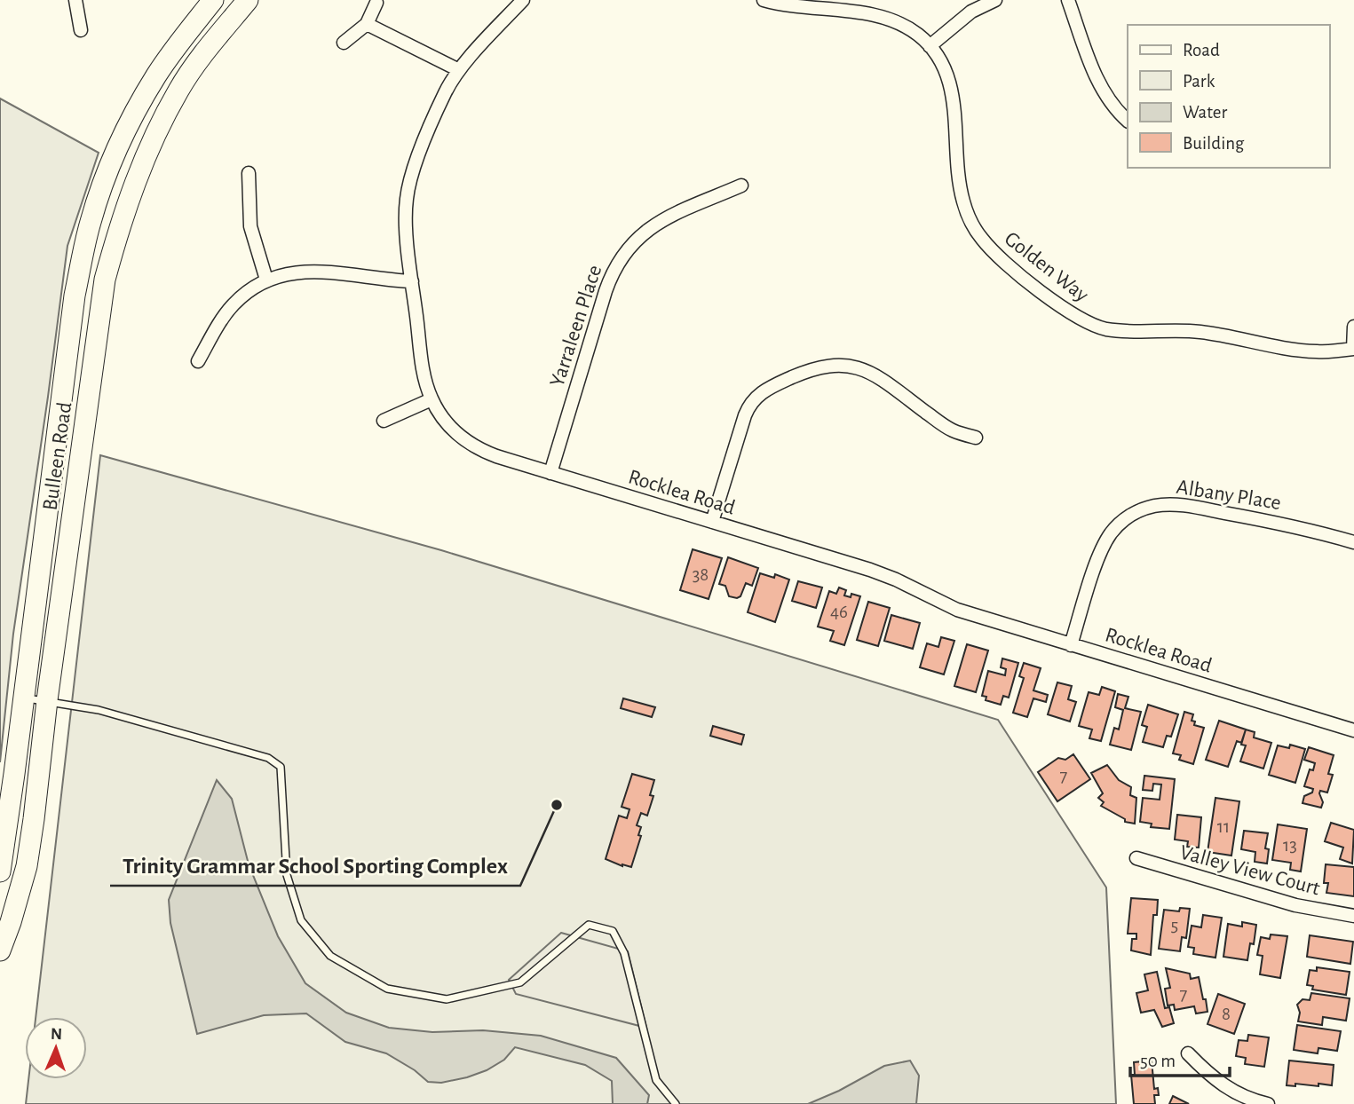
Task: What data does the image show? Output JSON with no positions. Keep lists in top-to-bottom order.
{
  "streets": {
    "highway": ["Bulleen Road"],
    "street": [
      "Golden Way",
      "Yarraleen Place",
      "Rocklea Road",
      "Albany Place",
      "Valley View Court"
    ]
  },
  "crossings": [
    ["Yarraleen Place", "Rocklea Road"],
    ["Rocklea Road", "Albany Place"]
  ],
  "places": ["Trinity Grammar School Sporting Complex"],
  "house_numbers": [
    "38",
    "46",
    "7",
    "11",
    "13",
    "5",
    "7",
    "8"
  ],
  "legend": [
    "Road",
    "Park",
    "Water",
    "Building"
  ],
  "scale_bar": "50 m",
  "north": "top"
}
